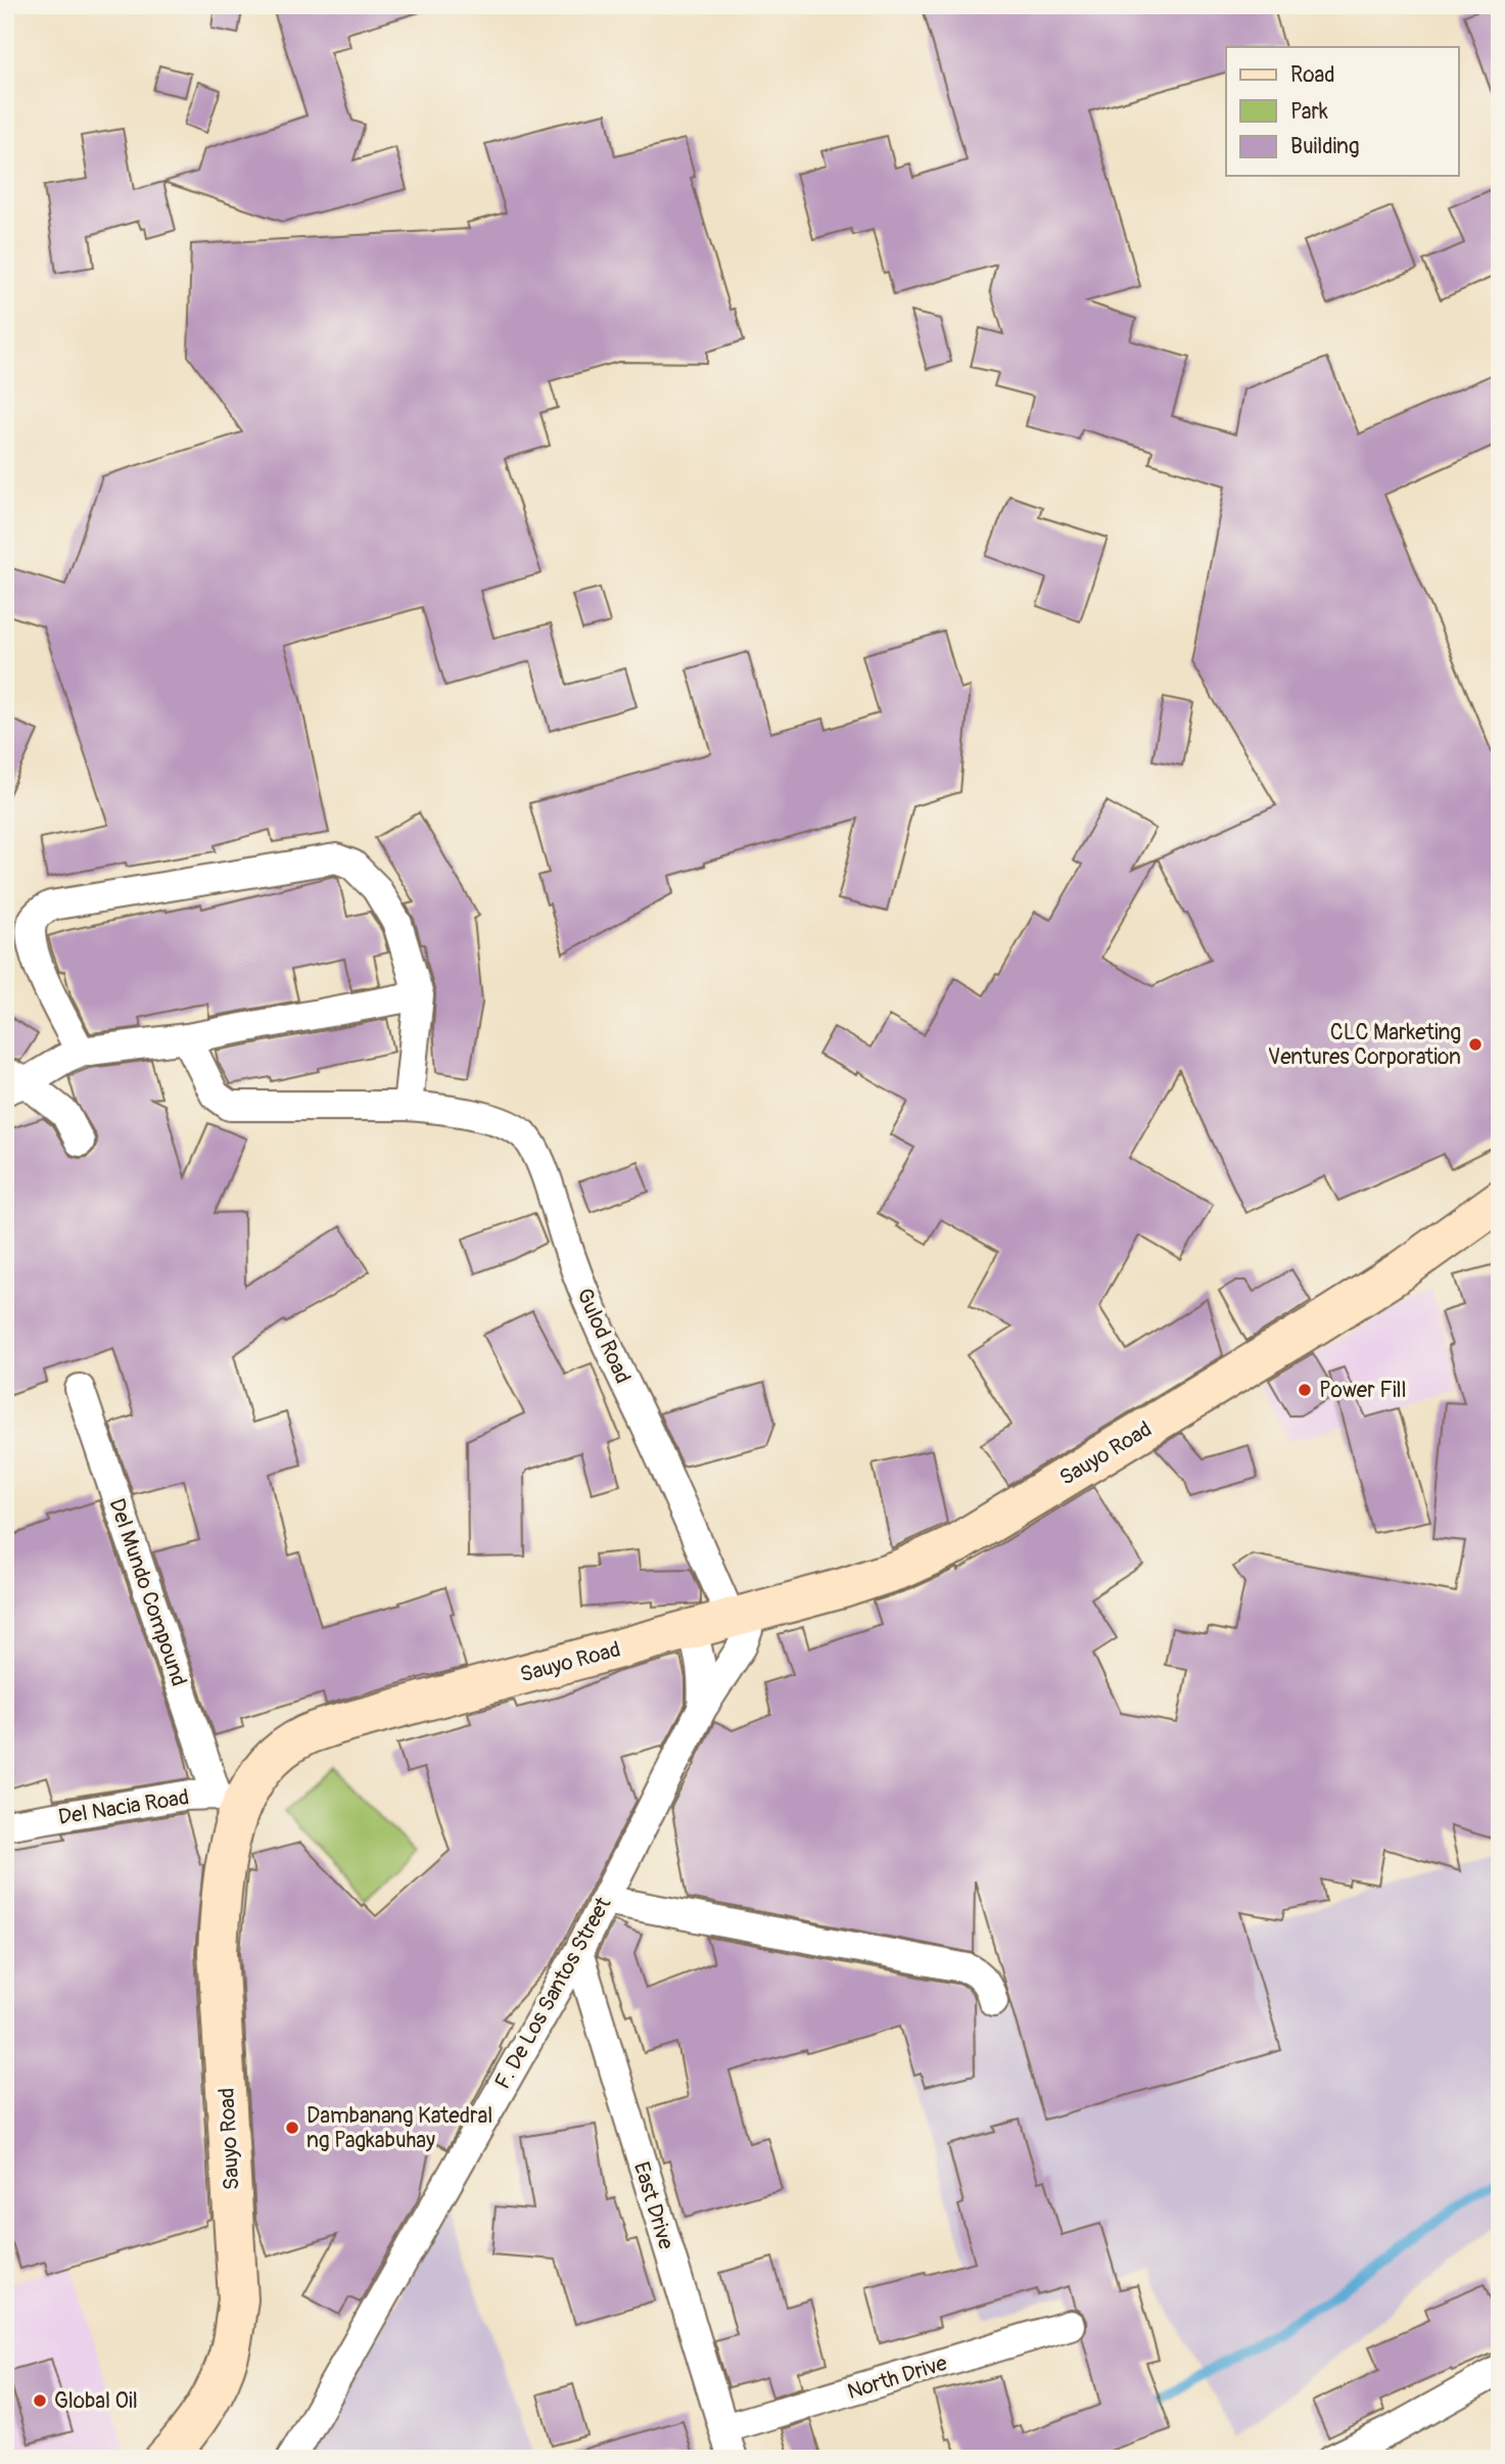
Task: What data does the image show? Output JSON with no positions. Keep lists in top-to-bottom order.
{
  "streets": {
    "main road": ["Sauyo Road"],
    "street": [
      "Gulod Road",
      "Del Mundo Compound",
      "Del Nacia Road",
      "F. De Los Santos Street",
      "East Drive",
      "North Drive"
    ]
  },
  "crossings": [
    ["Gulod Road", "Sauyo Road"],
    ["Gulod Road", "F. De Los Santos Street"],
    ["Sauyo Road", "Del Mundo Compound"],
    ["Sauyo Road", "Del Nacia Road"],
    ["Sauyo Road", "F. De Los Santos Street"],
    ["Del Mundo Compound", "Del Nacia Road"],
    ["F. De Los Santos Street", "East Drive"],
    ["East Drive", "North Drive"]
  ],
  "places": [
    "CLC Marketing Ventures Corporation",
    "Power Fill",
    "Dambanang Katedral ng Pagkabuhay",
    "Global Oil"
  ],
  "legend": ["Road", "Park", "Building"]
}
